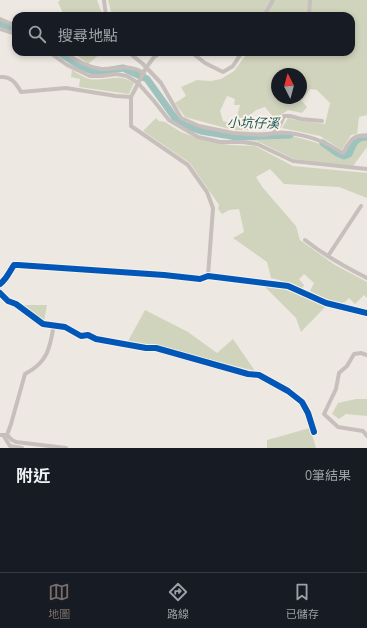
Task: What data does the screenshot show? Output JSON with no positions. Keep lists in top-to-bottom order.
{
  "water": ["小坑仔溪"],
  "north": "top",
  "page": {
    "search": "搜尋地點",
    "heading": ["附近", "0筆結果"],
    "nav": ["地圖", "路線", "已儲存"]
  }
}
